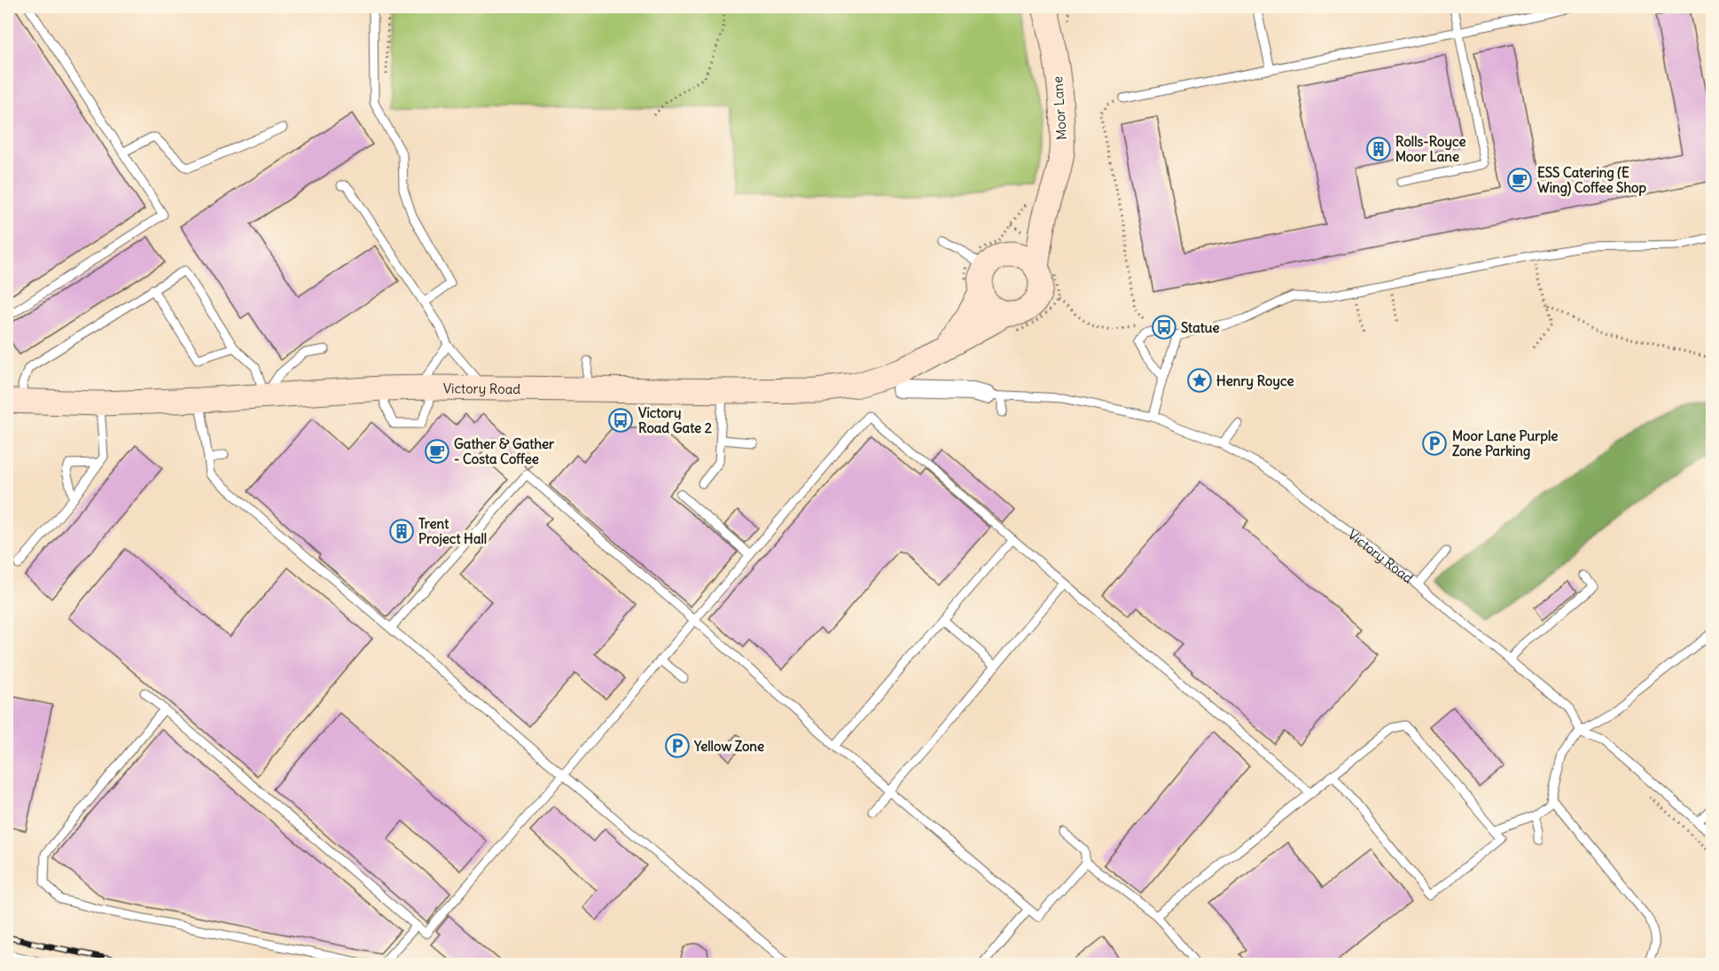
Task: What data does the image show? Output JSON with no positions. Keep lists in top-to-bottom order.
{
  "streets": {
    "street": ["Moor Lane", "Victory Road"]
  },
  "crossings": [
    ["Moor Lane", "Victory Road"]
  ],
  "places": {
    "building": ["Rolls-Royce Moor Lane", "Trent Project Hall"],
    "cafe": ["ESS Catering (E Wing) Coffee Shop", "Gather & Gather - Costa Coffee"],
    "bus stop": ["Statue", "Victory Road Gate 2"],
    "place": ["Henry Royce"],
    "parking": ["Moor Lane Purple Zone Parking", "Yellow Zone"]
  }
}
